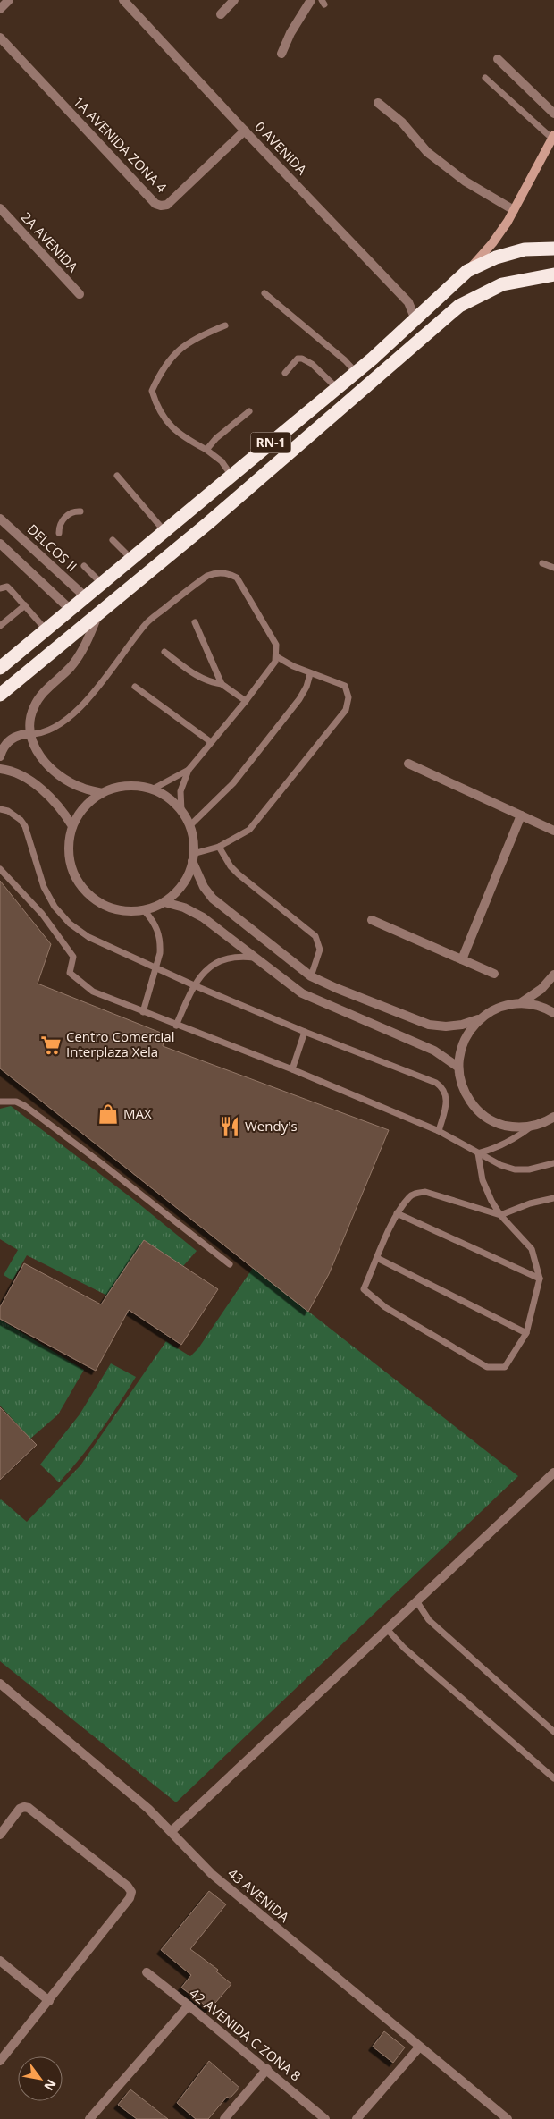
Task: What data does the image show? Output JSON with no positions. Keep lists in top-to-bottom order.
{
  "streets": {
    "highway": ["RN-1"],
    "street": [
      "1A AVENIDA ZONA 4",
      "0 AVENIDA",
      "2A AVENIDA",
      "DELCOS II",
      "43 AVENIDA",
      "42 AVENIDA C ZONA 8"
    ]
  },
  "crossings": [
    ["1A AVENIDA ZONA 4", "0 AVENIDA"],
    ["0 AVENIDA", "RN-1"],
    ["RN-1", "DELCOS II"]
  ],
  "places": {
    "supermarket": ["Centro Comercial Interplaza Xela"],
    "shop": ["MAX"],
    "restaurant": ["Wendy's"]
  },
  "north": "bottom right"
}
